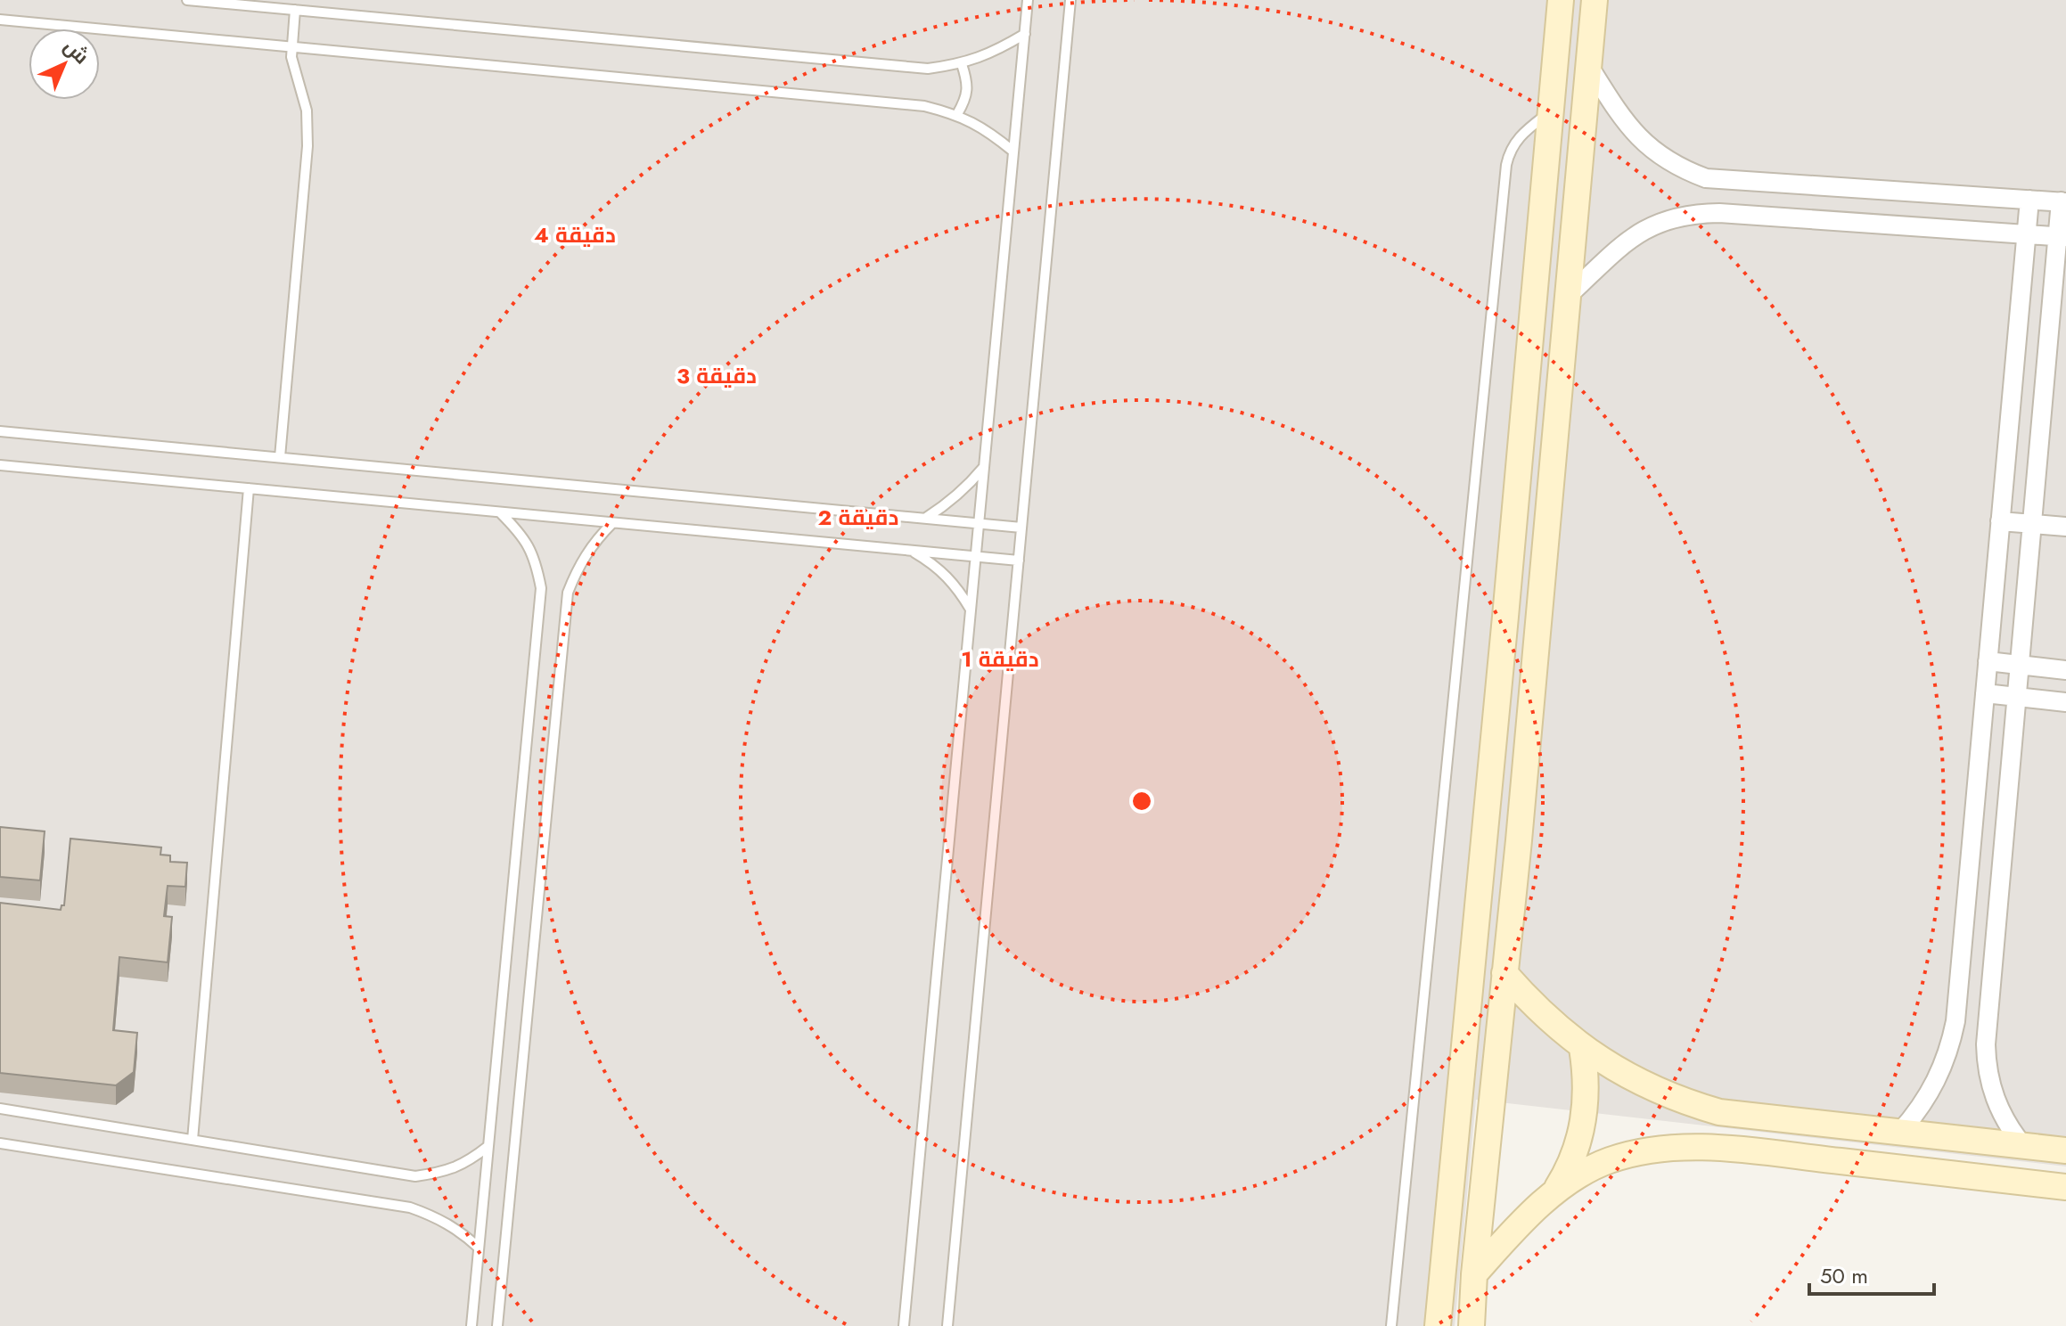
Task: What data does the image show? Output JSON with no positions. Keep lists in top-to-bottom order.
{
  "scale_bar": "50 m",
  "north": "top right",
  "rings": [
    "4 دقيقة",
    "3 دقيقة",
    "2 دقيقة",
    "1 دقيقة"
  ]
}
